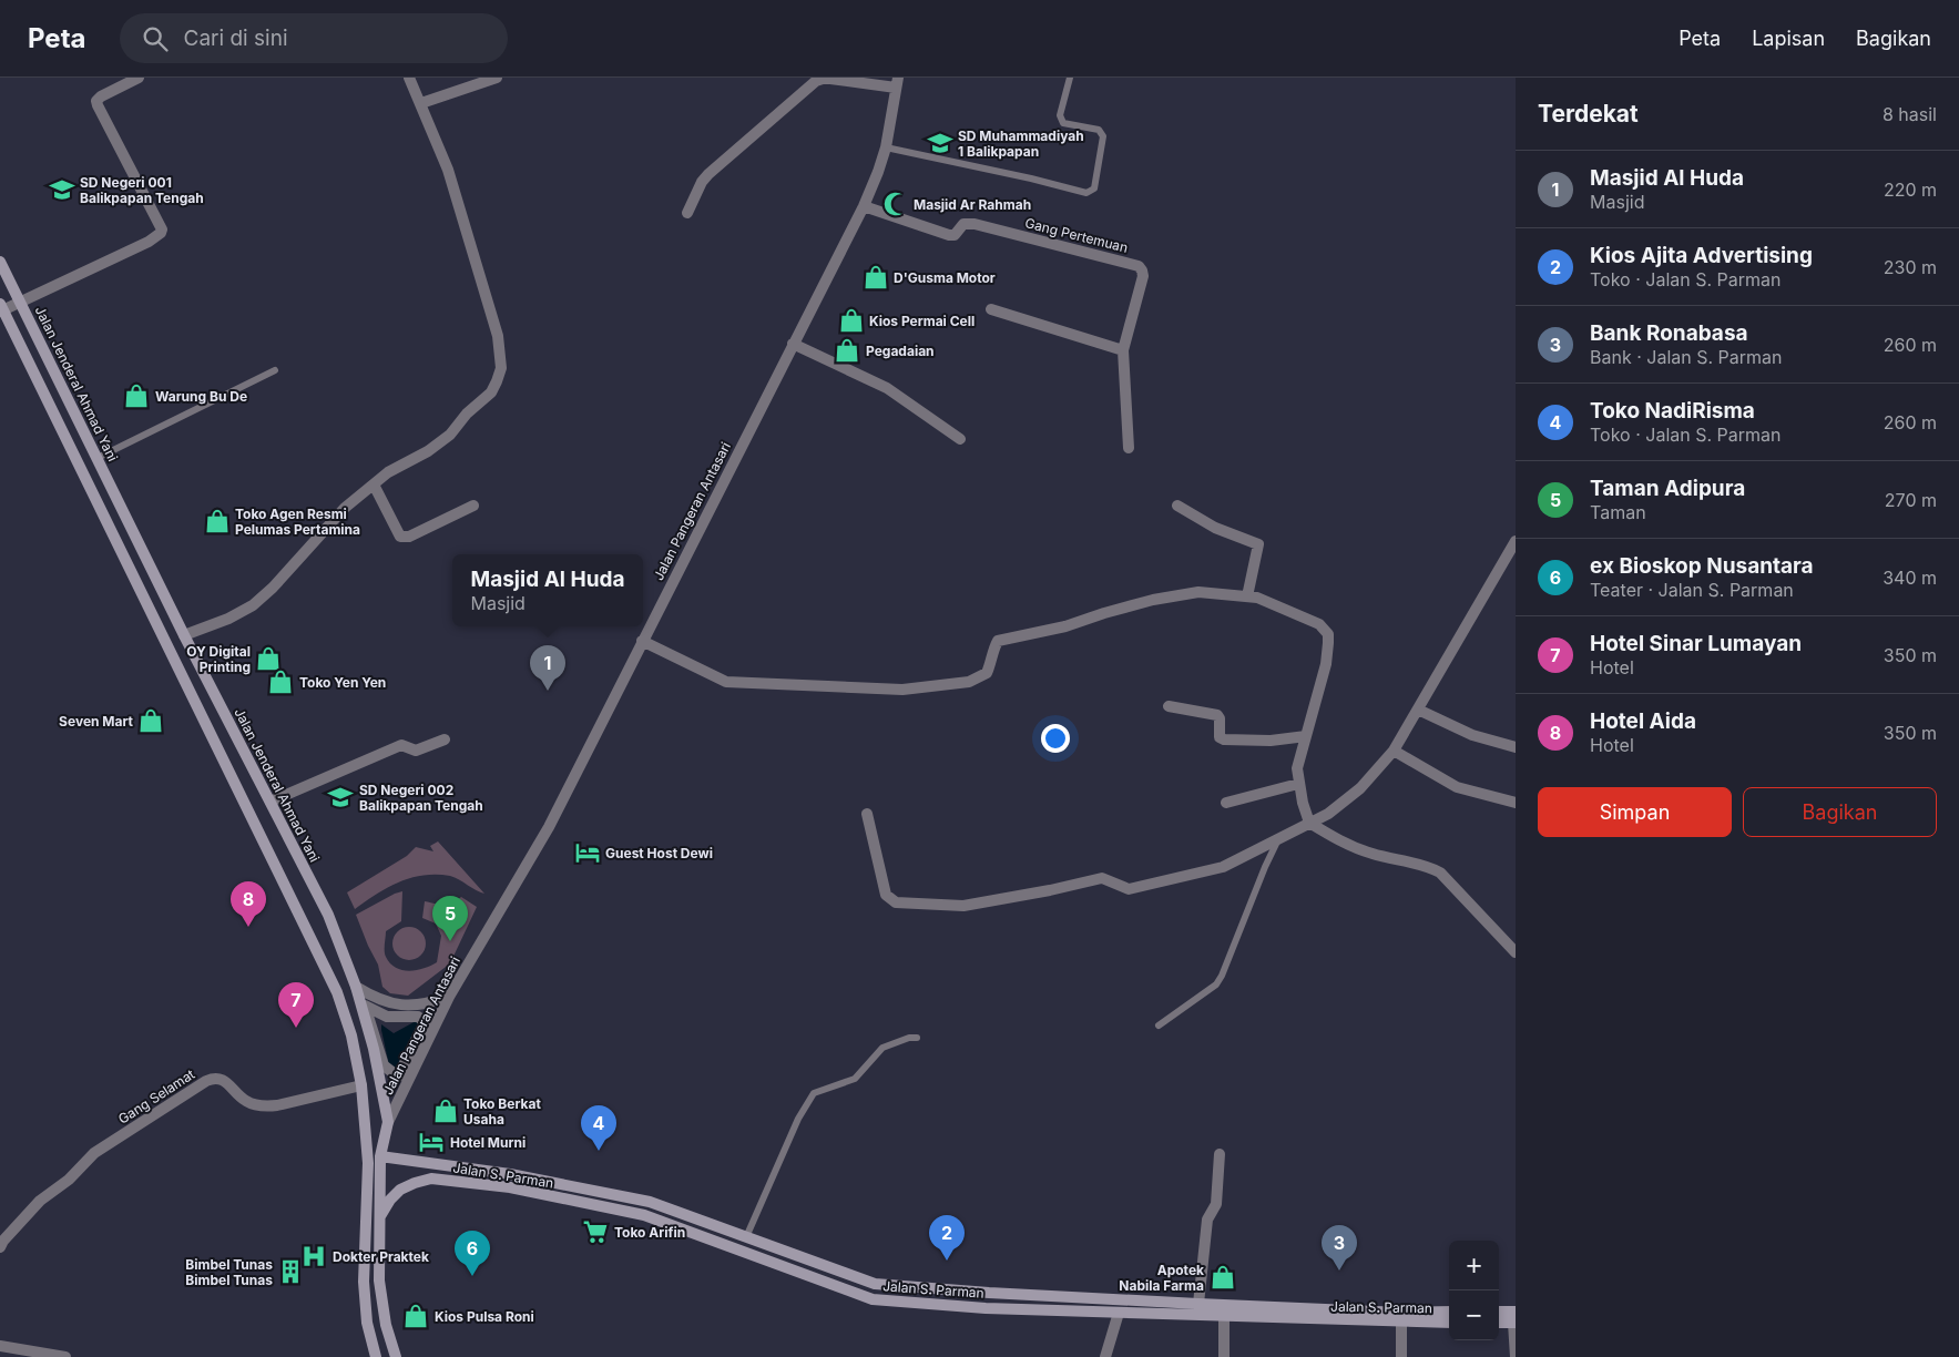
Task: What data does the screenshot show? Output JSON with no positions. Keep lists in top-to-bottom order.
{
  "streets": {
    "main road": ["Jalan Jenderal Ahmad Yani", "Jalan S. Parman"],
    "street": ["Gang Pertemuan", "Jalan Pangeran Antasari", "Gang Selamat"]
  },
  "crossings": [
    ["Gang Pertemuan", "Jalan Pangeran Antasari"],
    ["Jalan Jenderal Ahmad Yani", "Jalan Pangeran Antasari"],
    ["Jalan Jenderal Ahmad Yani", "Jalan S. Parman"]
  ],
  "places": {
    "school or university": ["SD Muhammadiyah 1 Balikpapan", "SD Negeri 001 Balikpapan Tengah", "SD Negeri 002 Balikpapan Tengah"],
    "mosque": ["Masjid Ar Rahmah"],
    "shop": [
      "D'Gusma Motor",
      "Kios Permai Cell",
      "Pegadaian",
      "Warung Bu De",
      "Toko Agen Resmi Pelumas Pertamina",
      "OY Digital Printing",
      "Toko Yen Yen",
      "Seven Mart",
      "Toko Berkat Usaha",
      "Apotek Nabila Farma",
      "Kios Pulsa Roni"
    ],
    "hotel": ["Guest Host Dewi", "Hotel Murni"],
    "supermarket": ["Toko Arifin"],
    "hospital": ["Dokter Praktek"],
    "building": ["Bimbel Tunas Bimbel Tunas"]
  },
  "page": {
    "header": "Peta",
    "search": "Cari di sini",
    "nav": ["Peta", "Lapisan", "Bagikan"],
    "heading": ["Terdekat", "8 hasil"],
    "list": [
      {
        "mark": "1",
        "name": "Masjid Al Huda",
        "note": "Masjid",
        "value": "220 m"
      },
      {
        "mark": "2",
        "name": "Kios Ajita Advertising",
        "note": "Toko · Jalan S. Parman",
        "value": "230 m"
      },
      {
        "mark": "3",
        "name": "Bank Ronabasa",
        "note": "Bank · Jalan S. Parman",
        "value": "260 m"
      },
      {
        "mark": "4",
        "name": "Toko NadiRisma",
        "note": "Toko · Jalan S. Parman",
        "value": "260 m"
      },
      {
        "mark": "5",
        "name": "Taman Adipura",
        "note": "Taman",
        "value": "270 m"
      },
      {
        "mark": "6",
        "name": "ex Bioskop Nusantara",
        "note": "Teater · Jalan S. Parman",
        "value": "340 m"
      },
      {
        "mark": "7",
        "name": "Hotel Sinar Lumayan",
        "note": "Hotel",
        "value": "350 m"
      },
      {
        "mark": "8",
        "name": "Hotel Aida",
        "note": "Hotel",
        "value": "350 m"
      }
    ],
    "popup": ["Masjid Al Huda", "Masjid"],
    "pins": [
      "1",
      "8",
      "5",
      "7",
      "4",
      "2",
      "3",
      "6"
    ],
    "buttons": ["Simpan", "Bagikan"],
    "map_buttons": ["+", "−"]
  }
}
